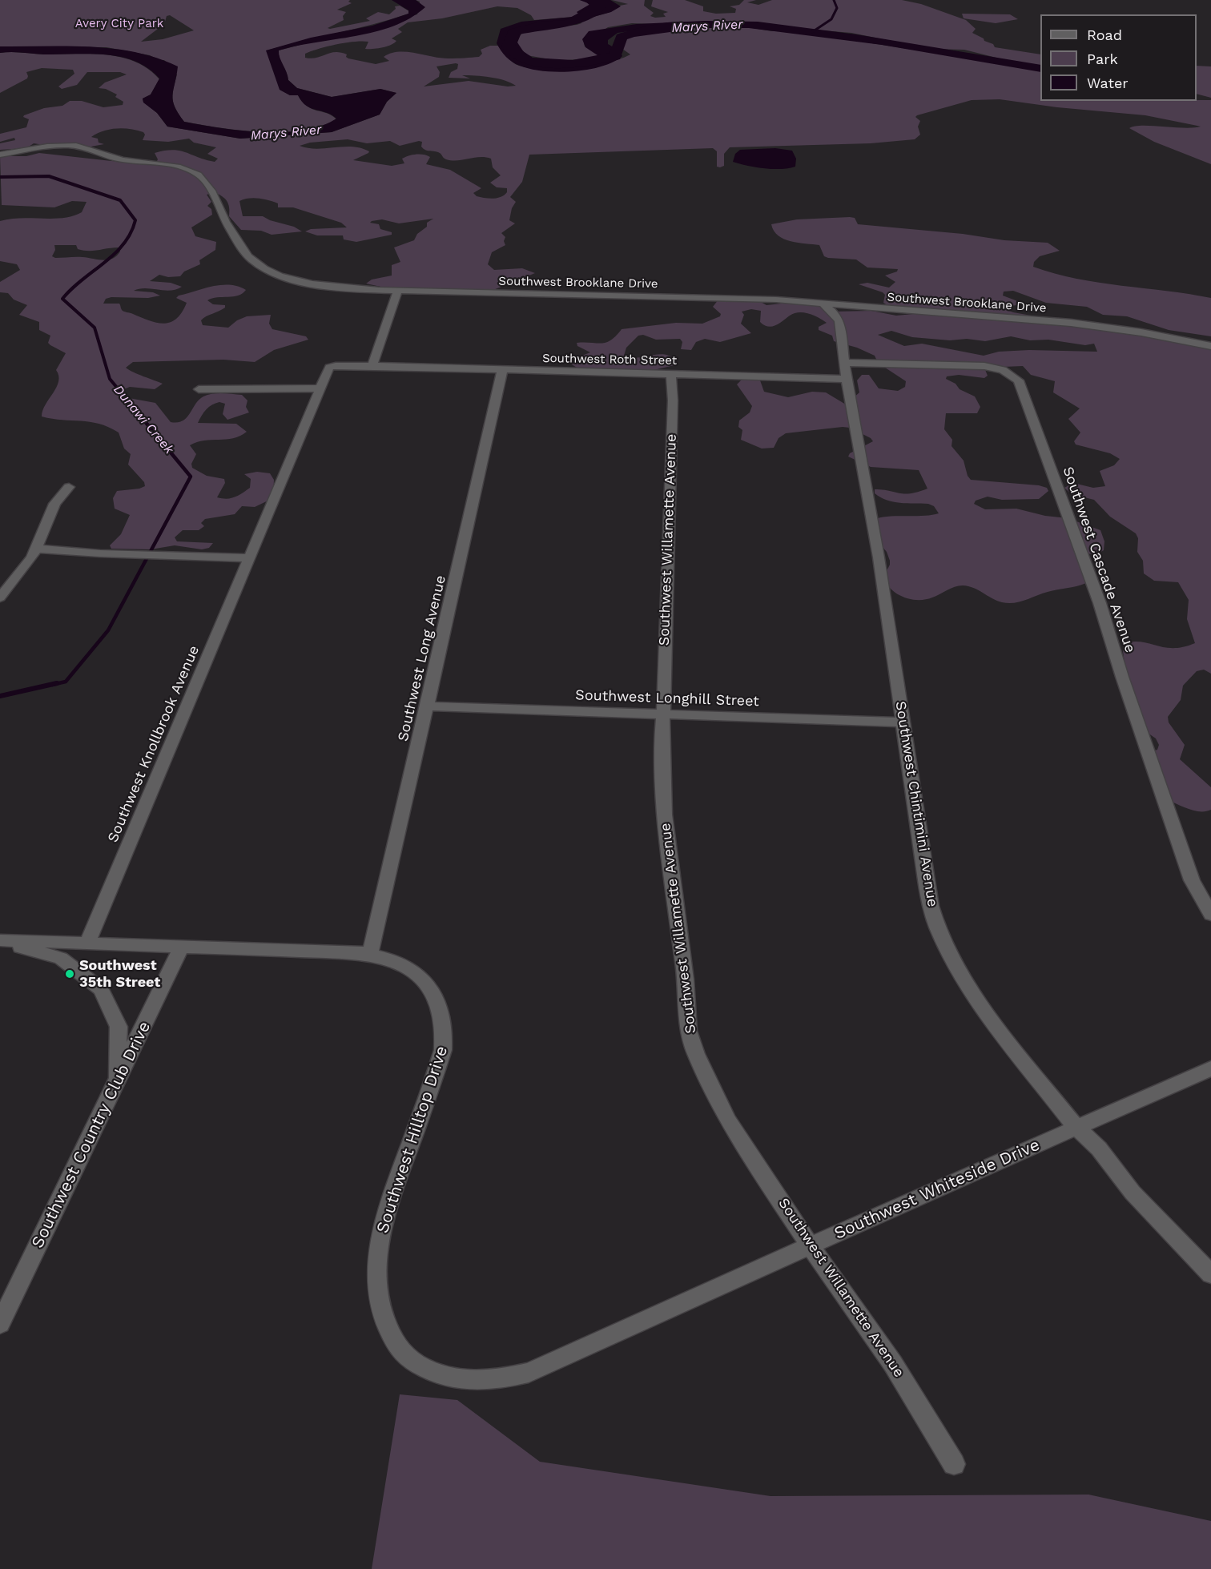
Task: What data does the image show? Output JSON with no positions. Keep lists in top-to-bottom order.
{
  "streets": {
    "street": [
      "Southwest Brooklane Drive",
      "Southwest Roth Street",
      "Southwest Willamette Avenue",
      "Southwest Cascade Avenue",
      "Southwest Long Avenue",
      "Southwest Longhill Street",
      "Southwest Knollbrook Avenue",
      "Southwest Chintimini Avenue",
      "Southwest Country Club Drive",
      "Southwest Hilltop Drive",
      "Southwest Whiteside Drive"
    ]
  },
  "crossings": [
    ["Southwest Brooklane Drive", "Southwest Chintimini Avenue"],
    ["Southwest Roth Street", "Southwest Willamette Avenue"],
    ["Southwest Roth Street", "Southwest Long Avenue"],
    ["Southwest Roth Street", "Southwest Knollbrook Avenue"],
    ["Southwest Roth Street", "Southwest Chintimini Avenue"],
    ["Southwest Willamette Avenue", "Southwest Longhill Street"],
    ["Southwest Willamette Avenue", "Southwest Whiteside Drive"],
    ["Southwest Cascade Avenue", "Southwest Chintimini Avenue"],
    ["Southwest Long Avenue", "Southwest Longhill Street"],
    ["Southwest Long Avenue", "Southwest Hilltop Drive"],
    ["Southwest Longhill Street", "Southwest Chintimini Avenue"],
    ["Southwest Chintimini Avenue", "Southwest Whiteside Drive"],
    ["Southwest Country Club Drive", "Southwest Hilltop Drive"],
    ["Southwest Hilltop Drive", "Southwest Whiteside Drive"]
  ],
  "water": ["Marys River", "Dunawi Creek"],
  "parks": ["Avery City Park"],
  "places": ["Southwest 35th Street"],
  "legend": ["Road", "Park", "Water"]
}
